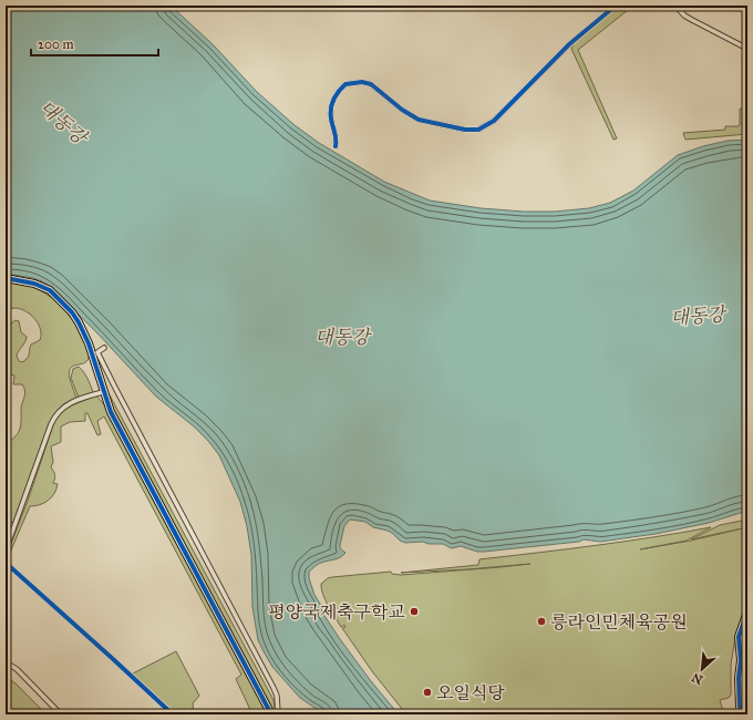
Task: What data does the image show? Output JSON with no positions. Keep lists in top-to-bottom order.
{
  "water": ["대동강"],
  "places": ["평양국제축구학교", "릉라인민체육공원", "오일식당"],
  "scale_bar": "200 m",
  "north": "bottom left"
}
